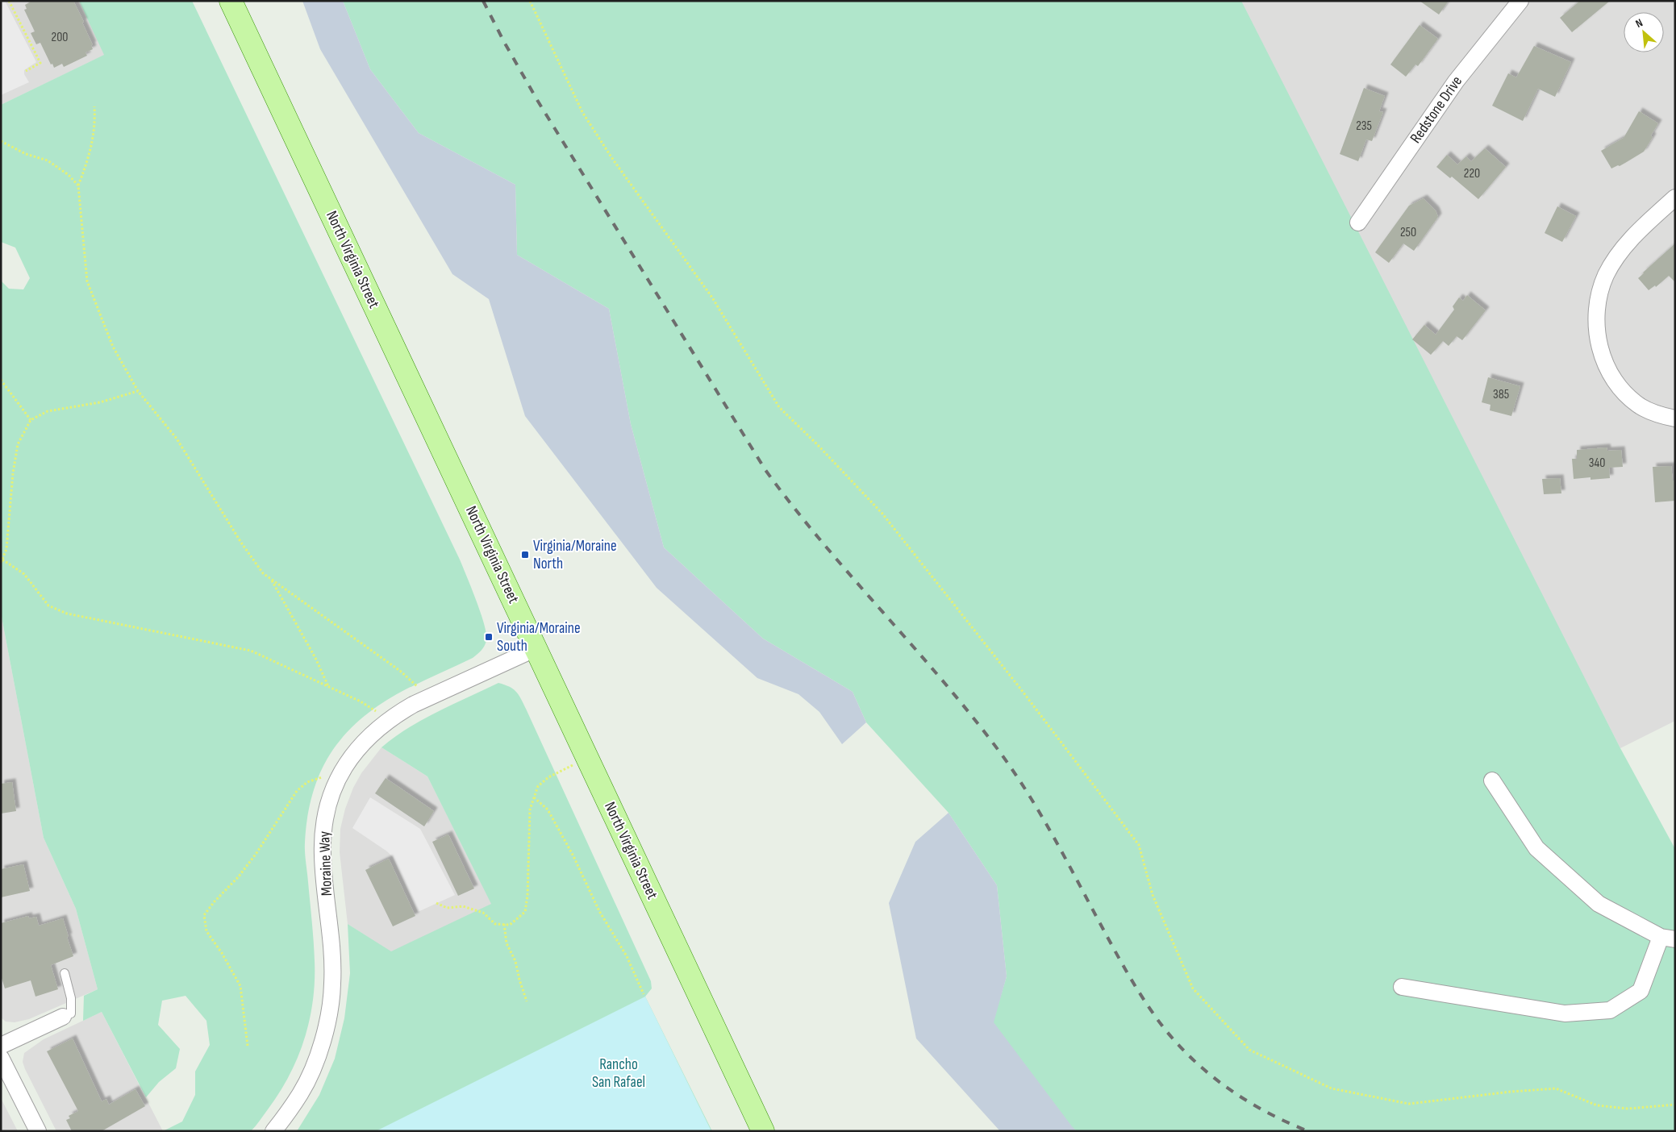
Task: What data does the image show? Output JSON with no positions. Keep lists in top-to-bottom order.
{
  "streets": {
    "main road": ["North Virginia Street"],
    "street": ["Redstone Drive", "Moraine Way"]
  },
  "crossings": [
    ["North Virginia Street", "Moraine Way"]
  ],
  "parks": ["Rancho San Rafael"],
  "places": {
    "transit": ["Virginia/Moraine North", "Virginia/Moraine South"]
  },
  "house_numbers": [
    "200",
    "235",
    "220",
    "250",
    "385",
    "340"
  ],
  "north": "top left"
}
